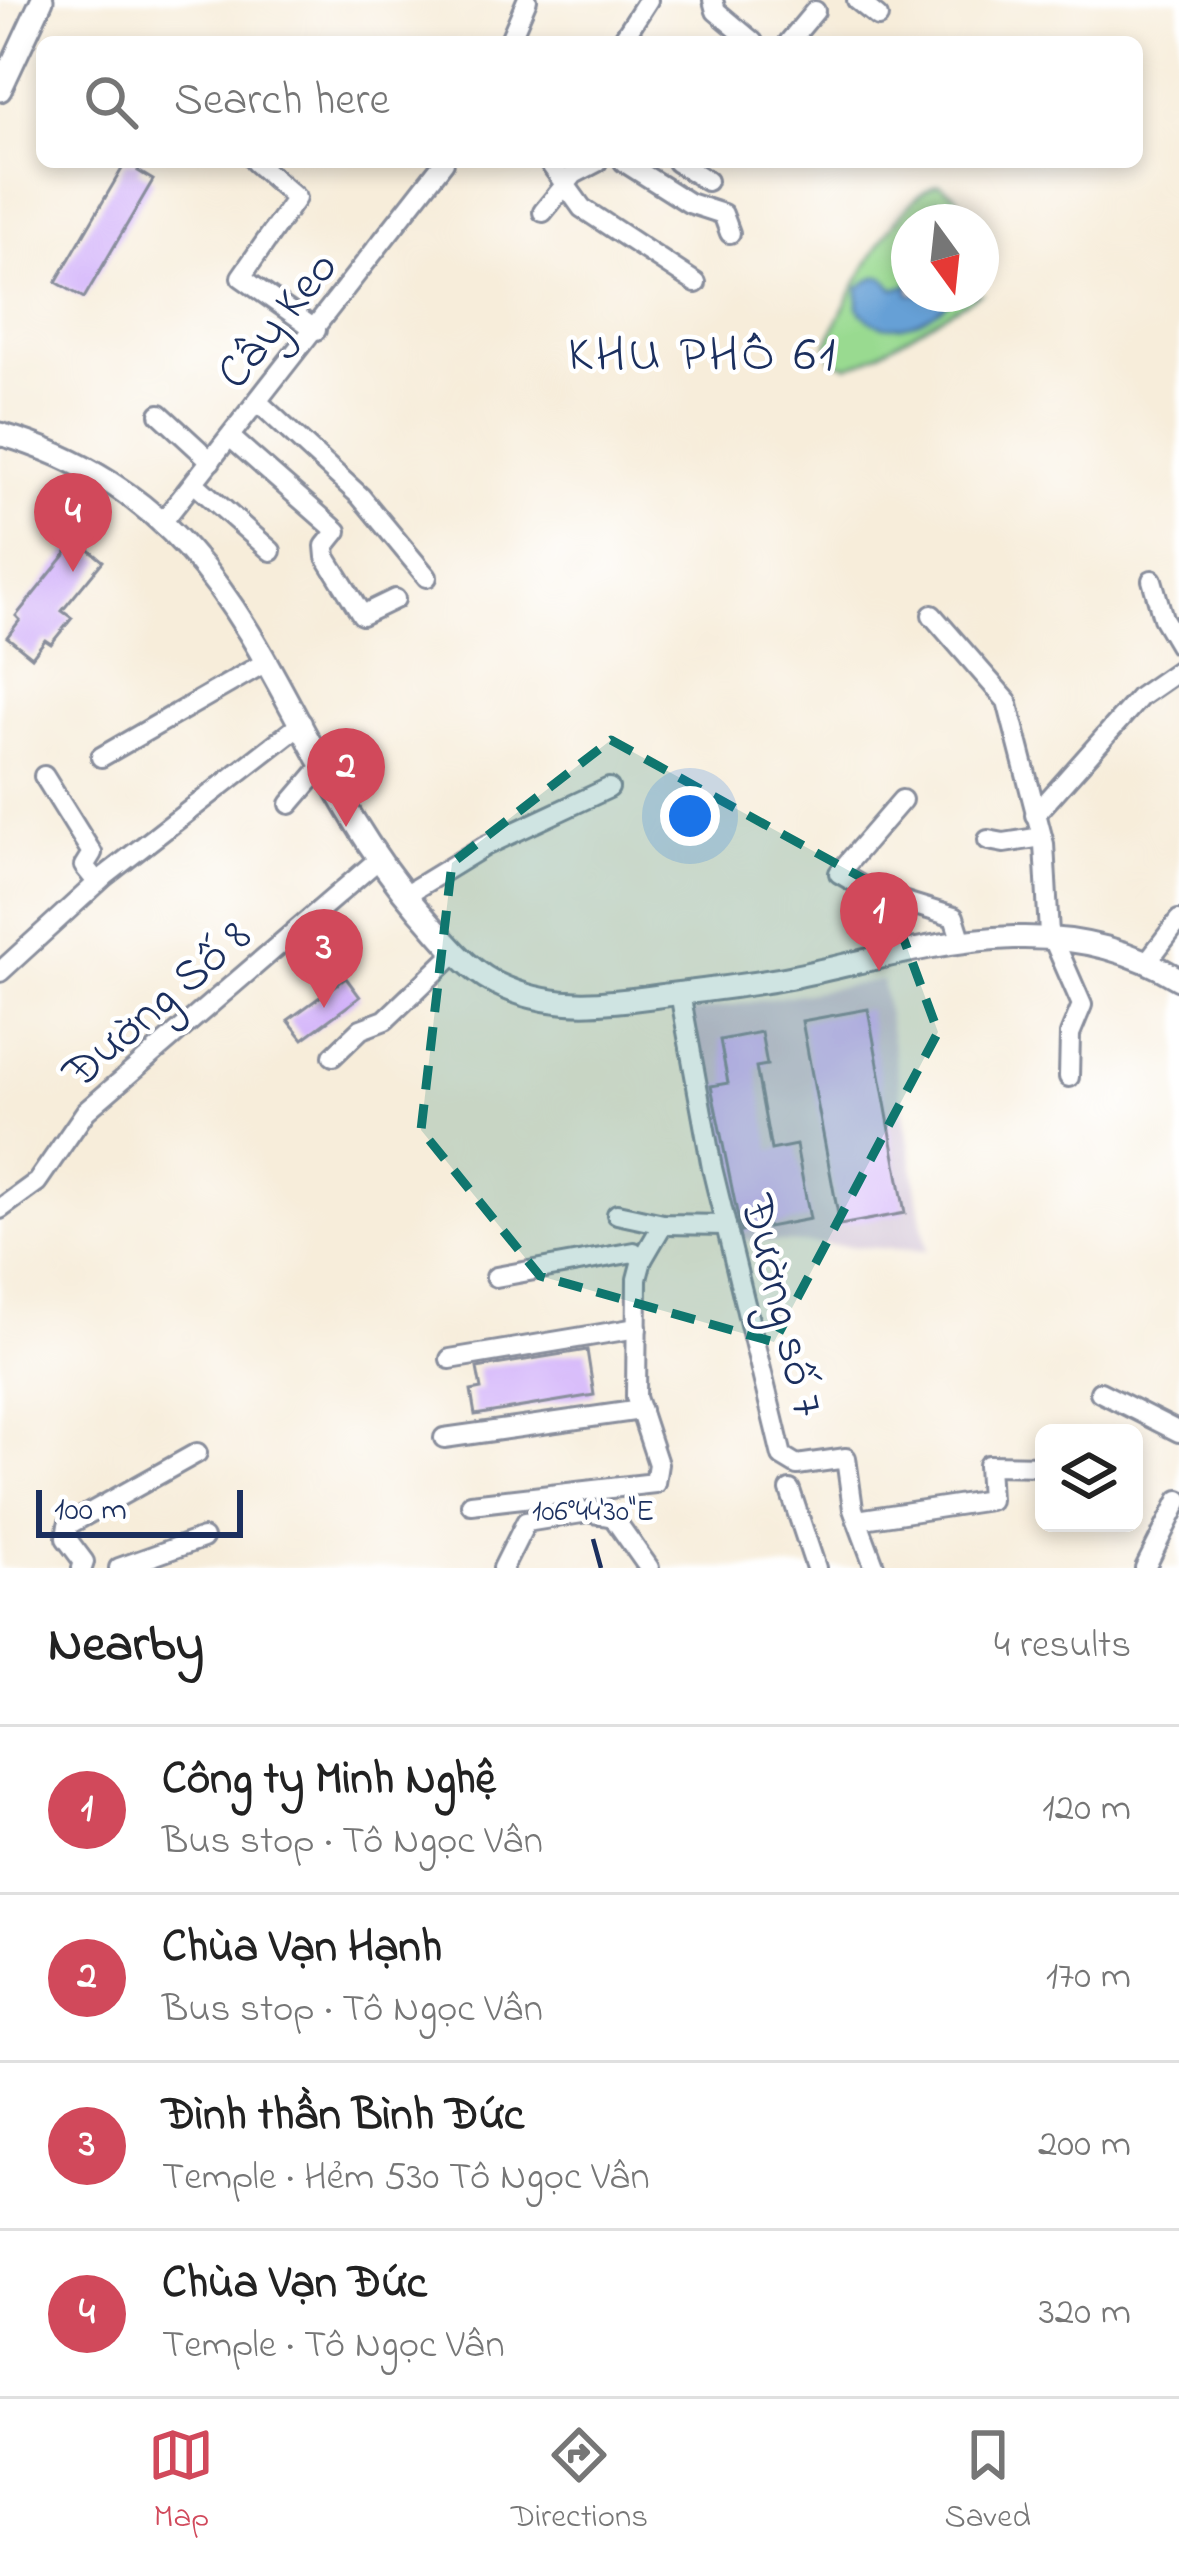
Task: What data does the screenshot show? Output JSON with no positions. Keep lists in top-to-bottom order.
{
  "streets": {
    "street": ["Cây Keo", "Đường Số 8", "Đường số 7"]
  },
  "districts": ["KHU PHỐ 61"],
  "scale_bar": "100 m",
  "north": "bottom",
  "page": {
    "search": "Search here",
    "pins": [
      "4",
      "2",
      "1",
      "3"
    ],
    "scale": "100 m",
    "heading": ["Nearby", "4 results"],
    "list": [
      {
        "mark": "1",
        "name": "Công ty Minh Nghệ",
        "note": "Bus stop · Tô Ngọc Vân",
        "value": "120 m"
      },
      {
        "mark": "2",
        "name": "Chùa Vạn Hạnh",
        "note": "Bus stop · Tô Ngọc Vân",
        "value": "170 m"
      },
      {
        "mark": "3",
        "name": "Đình thần Bình Đức",
        "note": "Temple · Hẻm 530 Tô Ngọc Vân",
        "value": "200 m"
      },
      {
        "mark": "4",
        "name": "Chùa Vạn Đức",
        "note": "Temple · Tô Ngọc Vân",
        "value": "320 m"
      }
    ],
    "nav": ["Map", "Directions", "Saved"]
  },
  "coordinates": ["106°44'30\"E"]
}
